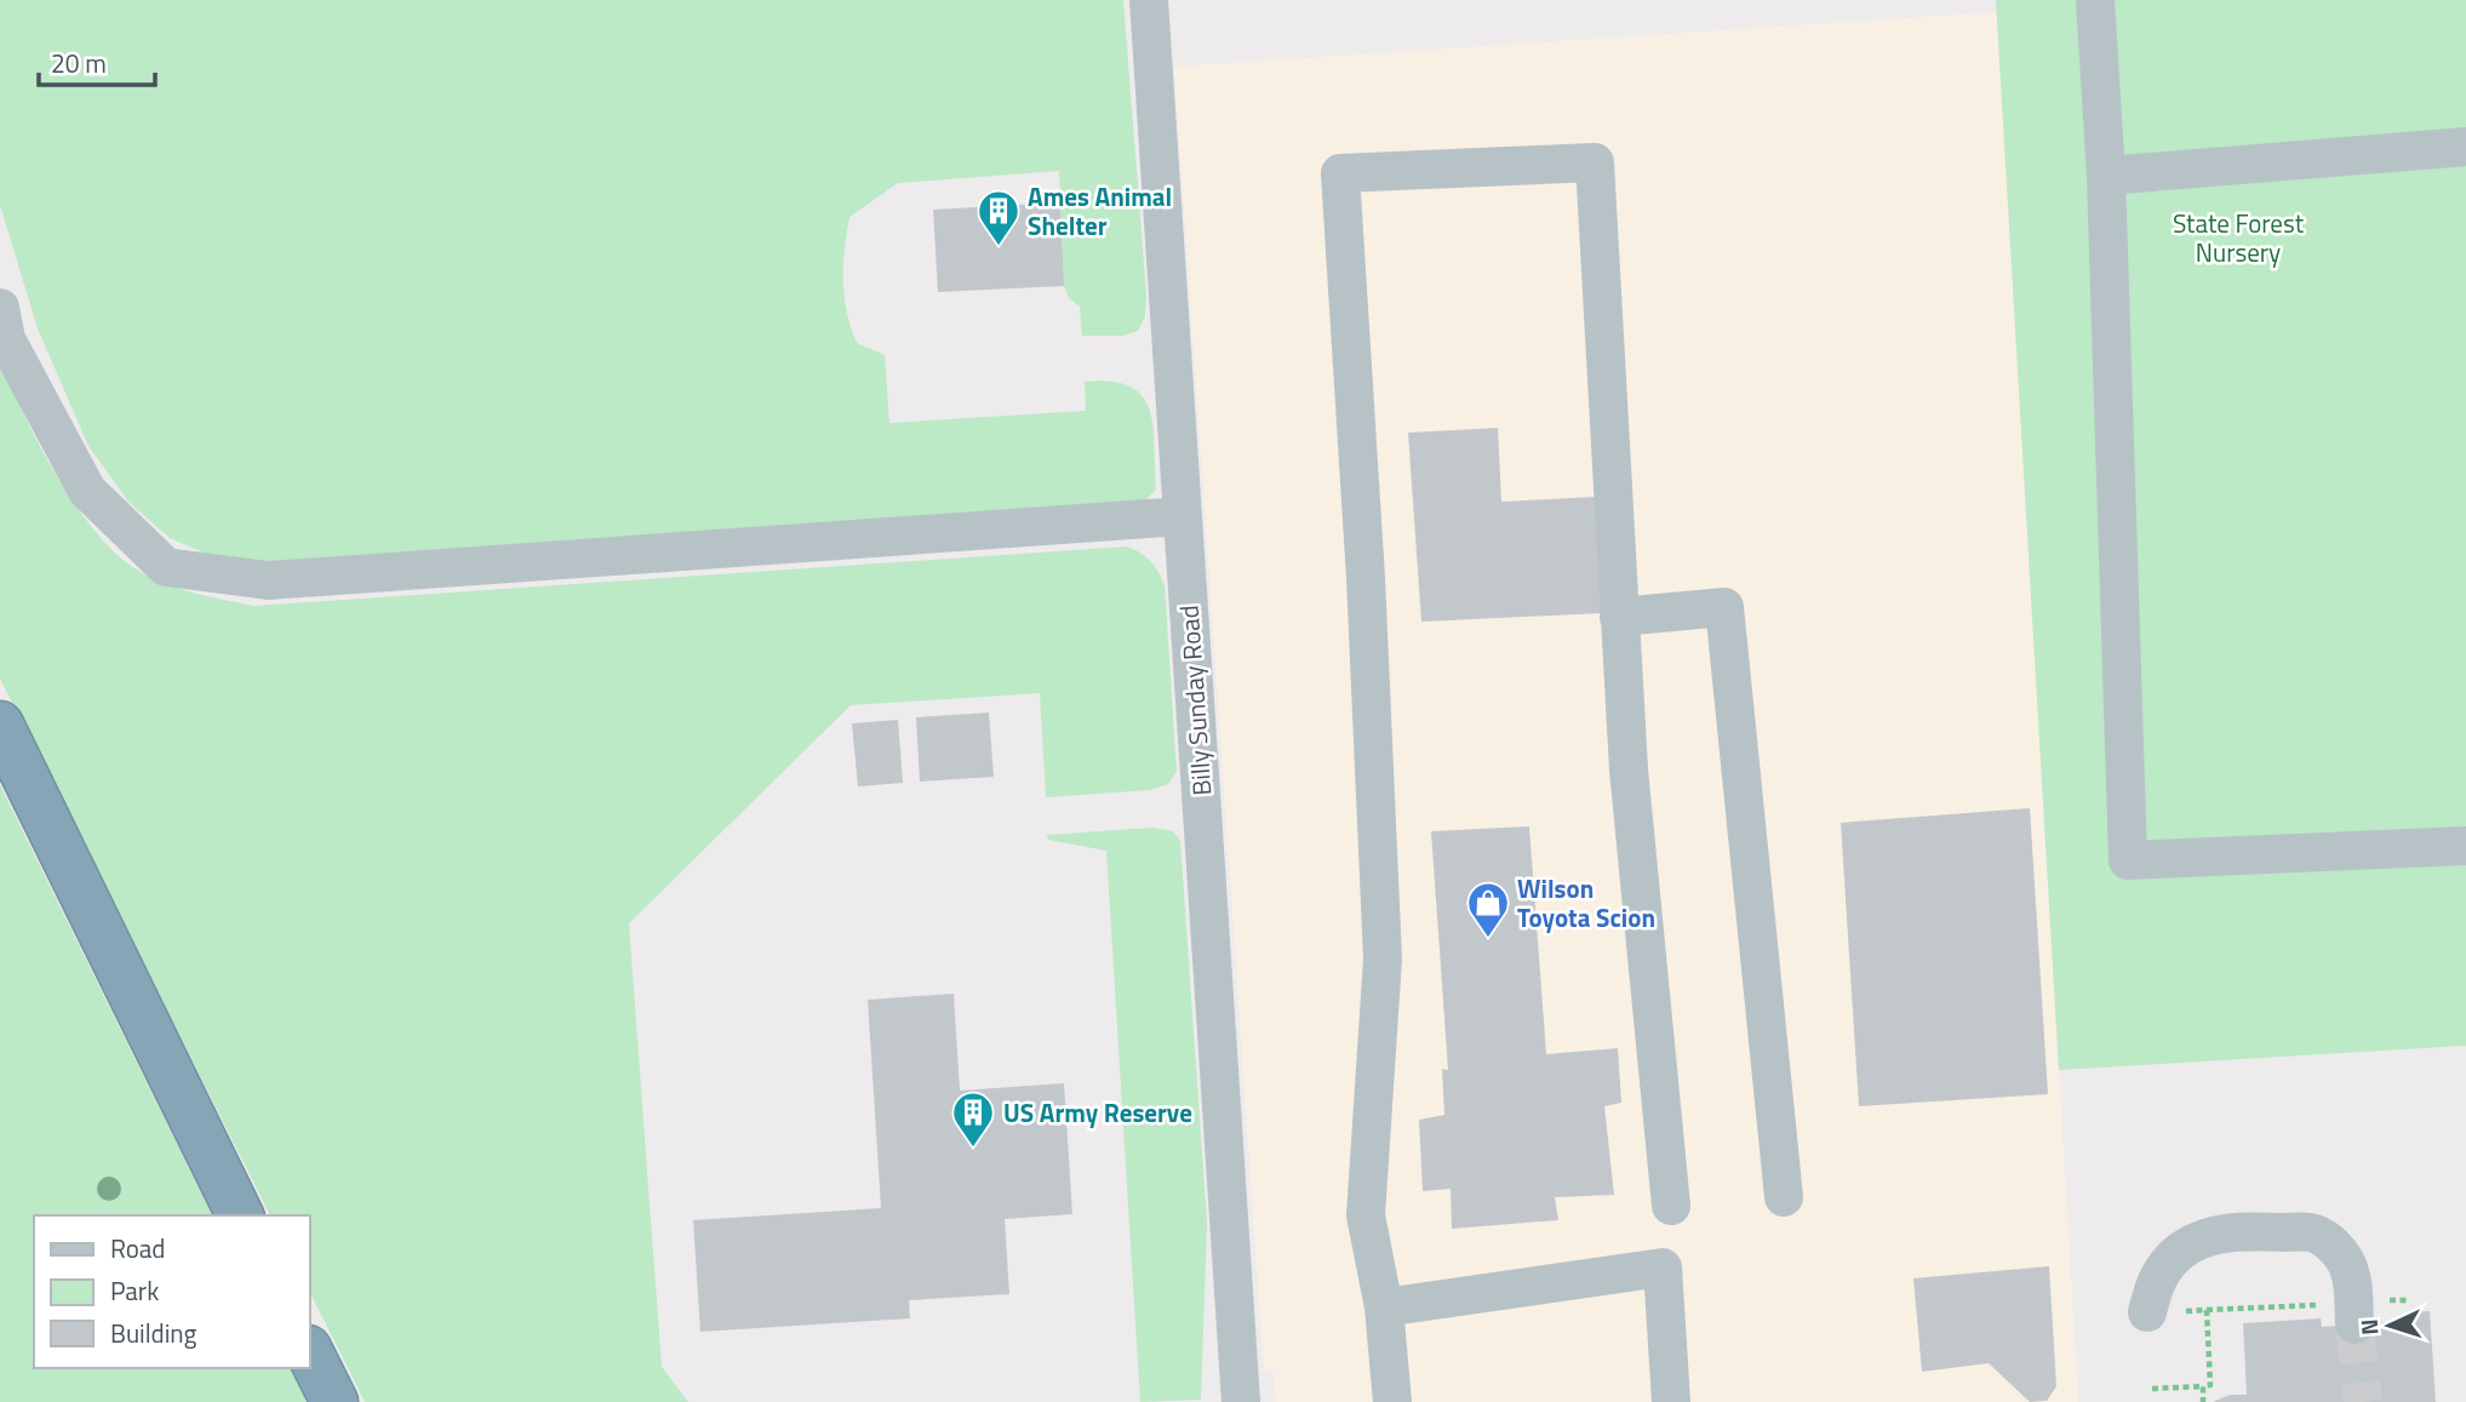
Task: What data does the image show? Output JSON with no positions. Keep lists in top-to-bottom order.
{
  "streets": {
    "street": ["Billy Sunday Road"]
  },
  "parks": ["State Forest Nursery"],
  "places": {
    "building": ["Ames Animal Shelter", "US Army Reserve"],
    "shop": ["Wilson Toyota Scion"]
  },
  "legend": ["Road", "Park", "Building"],
  "scale_bar": "20 m",
  "north": "left"
}
